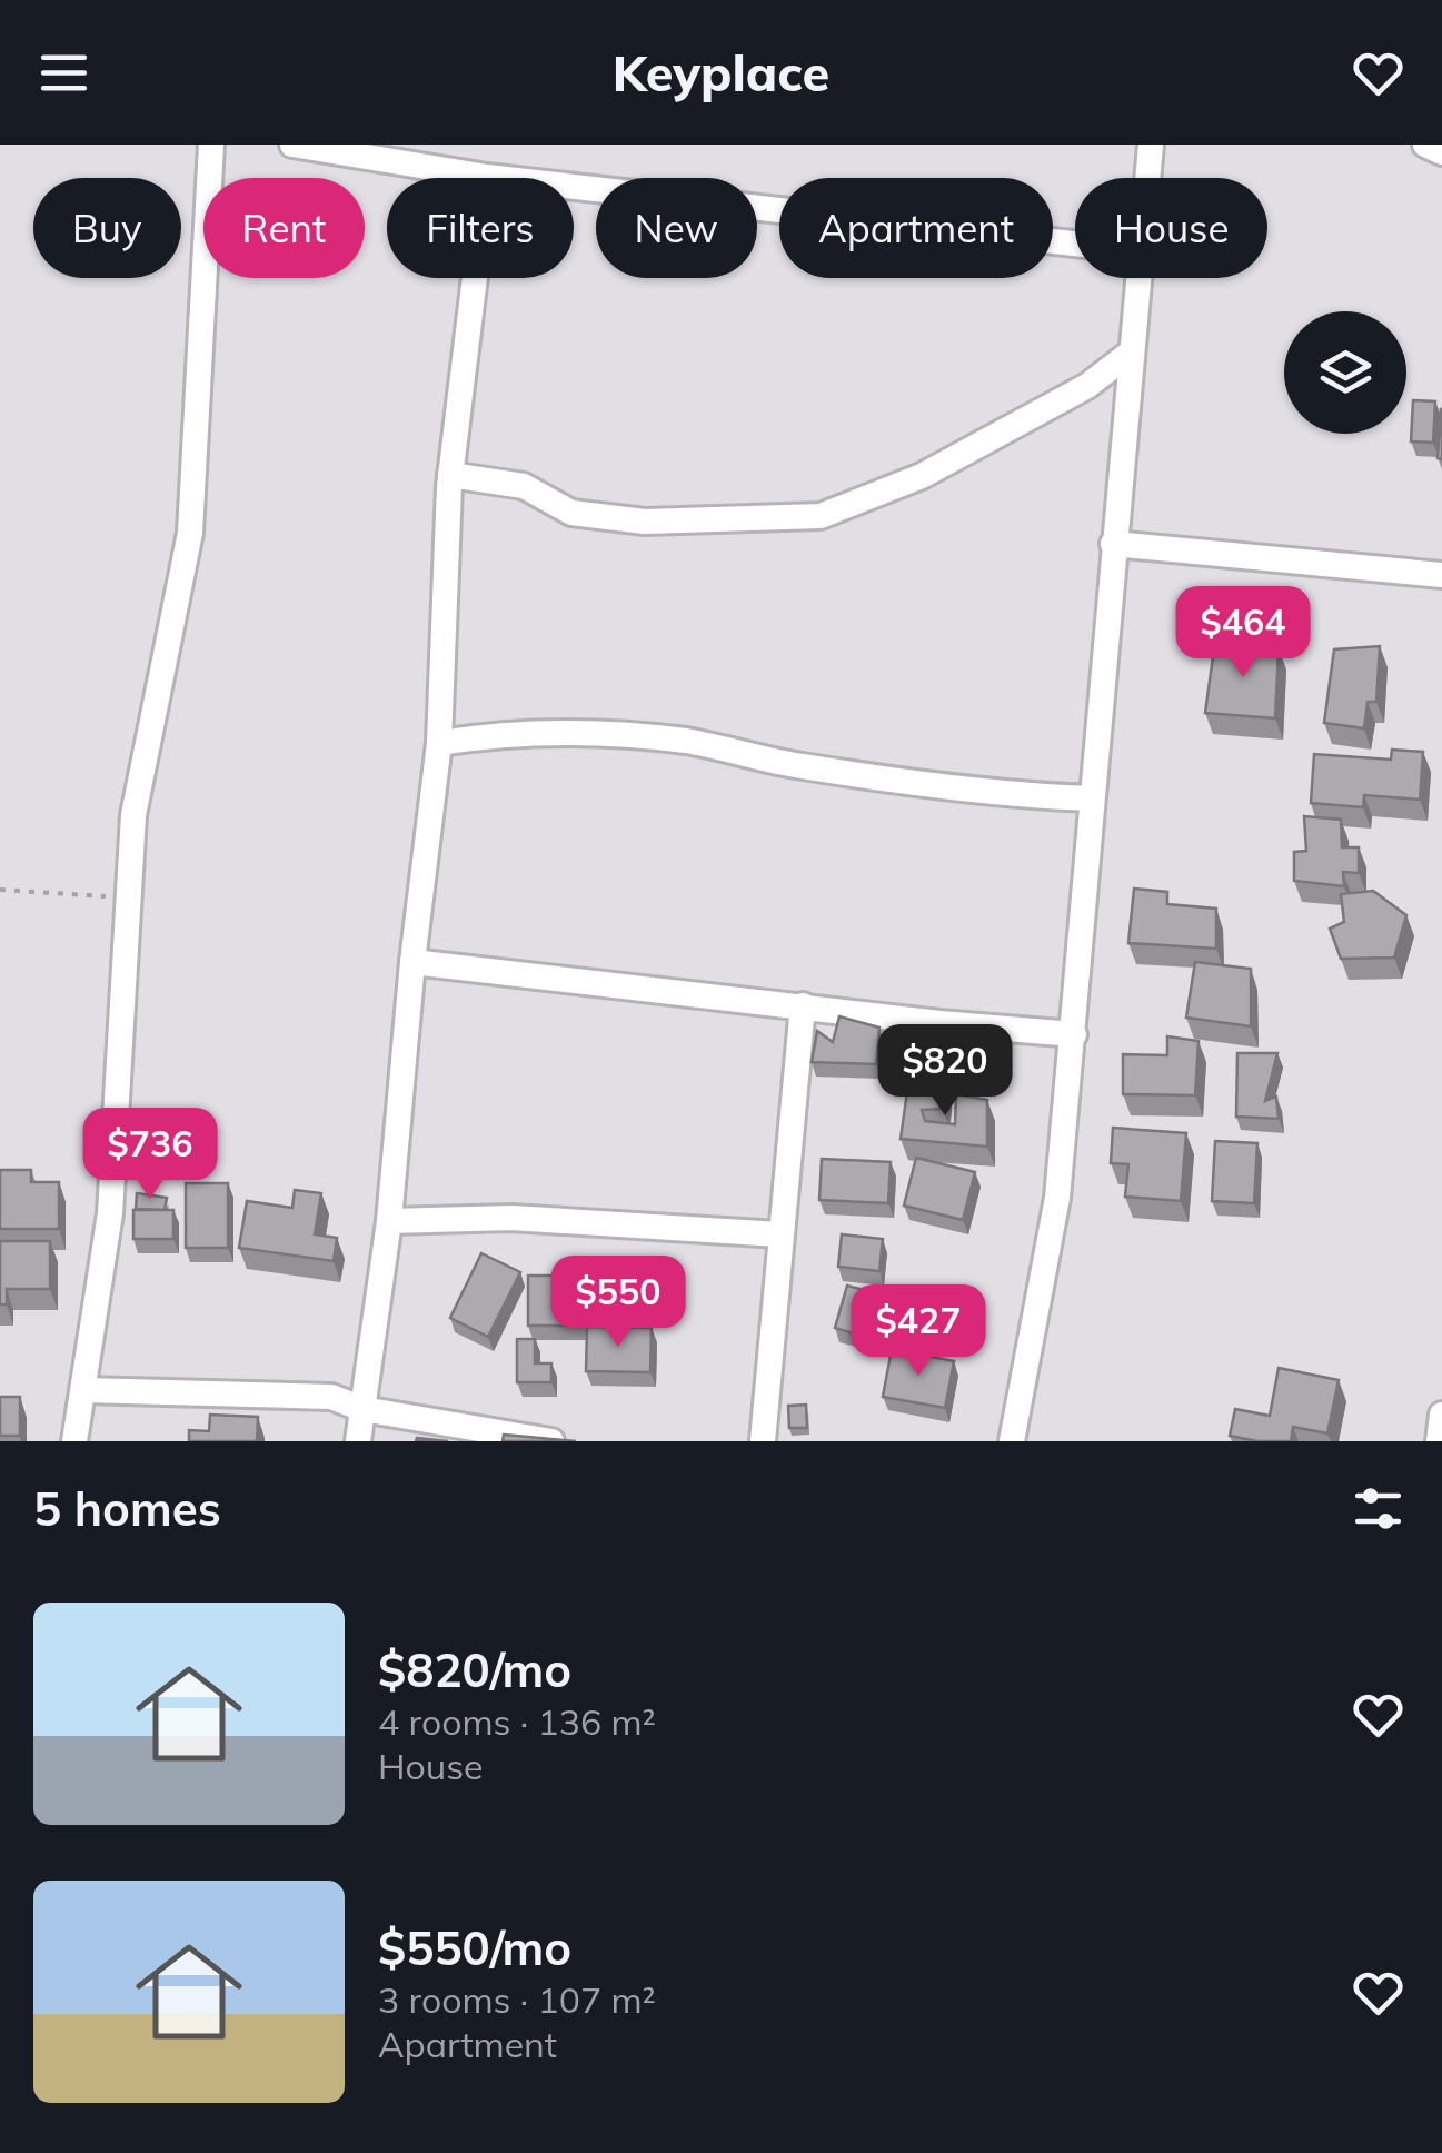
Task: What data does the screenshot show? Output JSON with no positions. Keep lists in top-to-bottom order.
{
  "page": {
    "header": "Keyplace",
    "chip": [
      "Buy",
      "Rent",
      "Filters",
      "New",
      "Apartment",
      "House"
    ],
    "price": [
      "$464",
      "$820",
      "$736",
      "$550",
      "$427"
    ],
    "heading": "5 homes",
    "list": [
      {
        "name": "$820/mo",
        "note": "4 rooms · 136 m² · House"
      },
      {
        "name": "$550/mo",
        "note": "3 rooms · 107 m² · Apartment"
      }
    ]
  }
}
